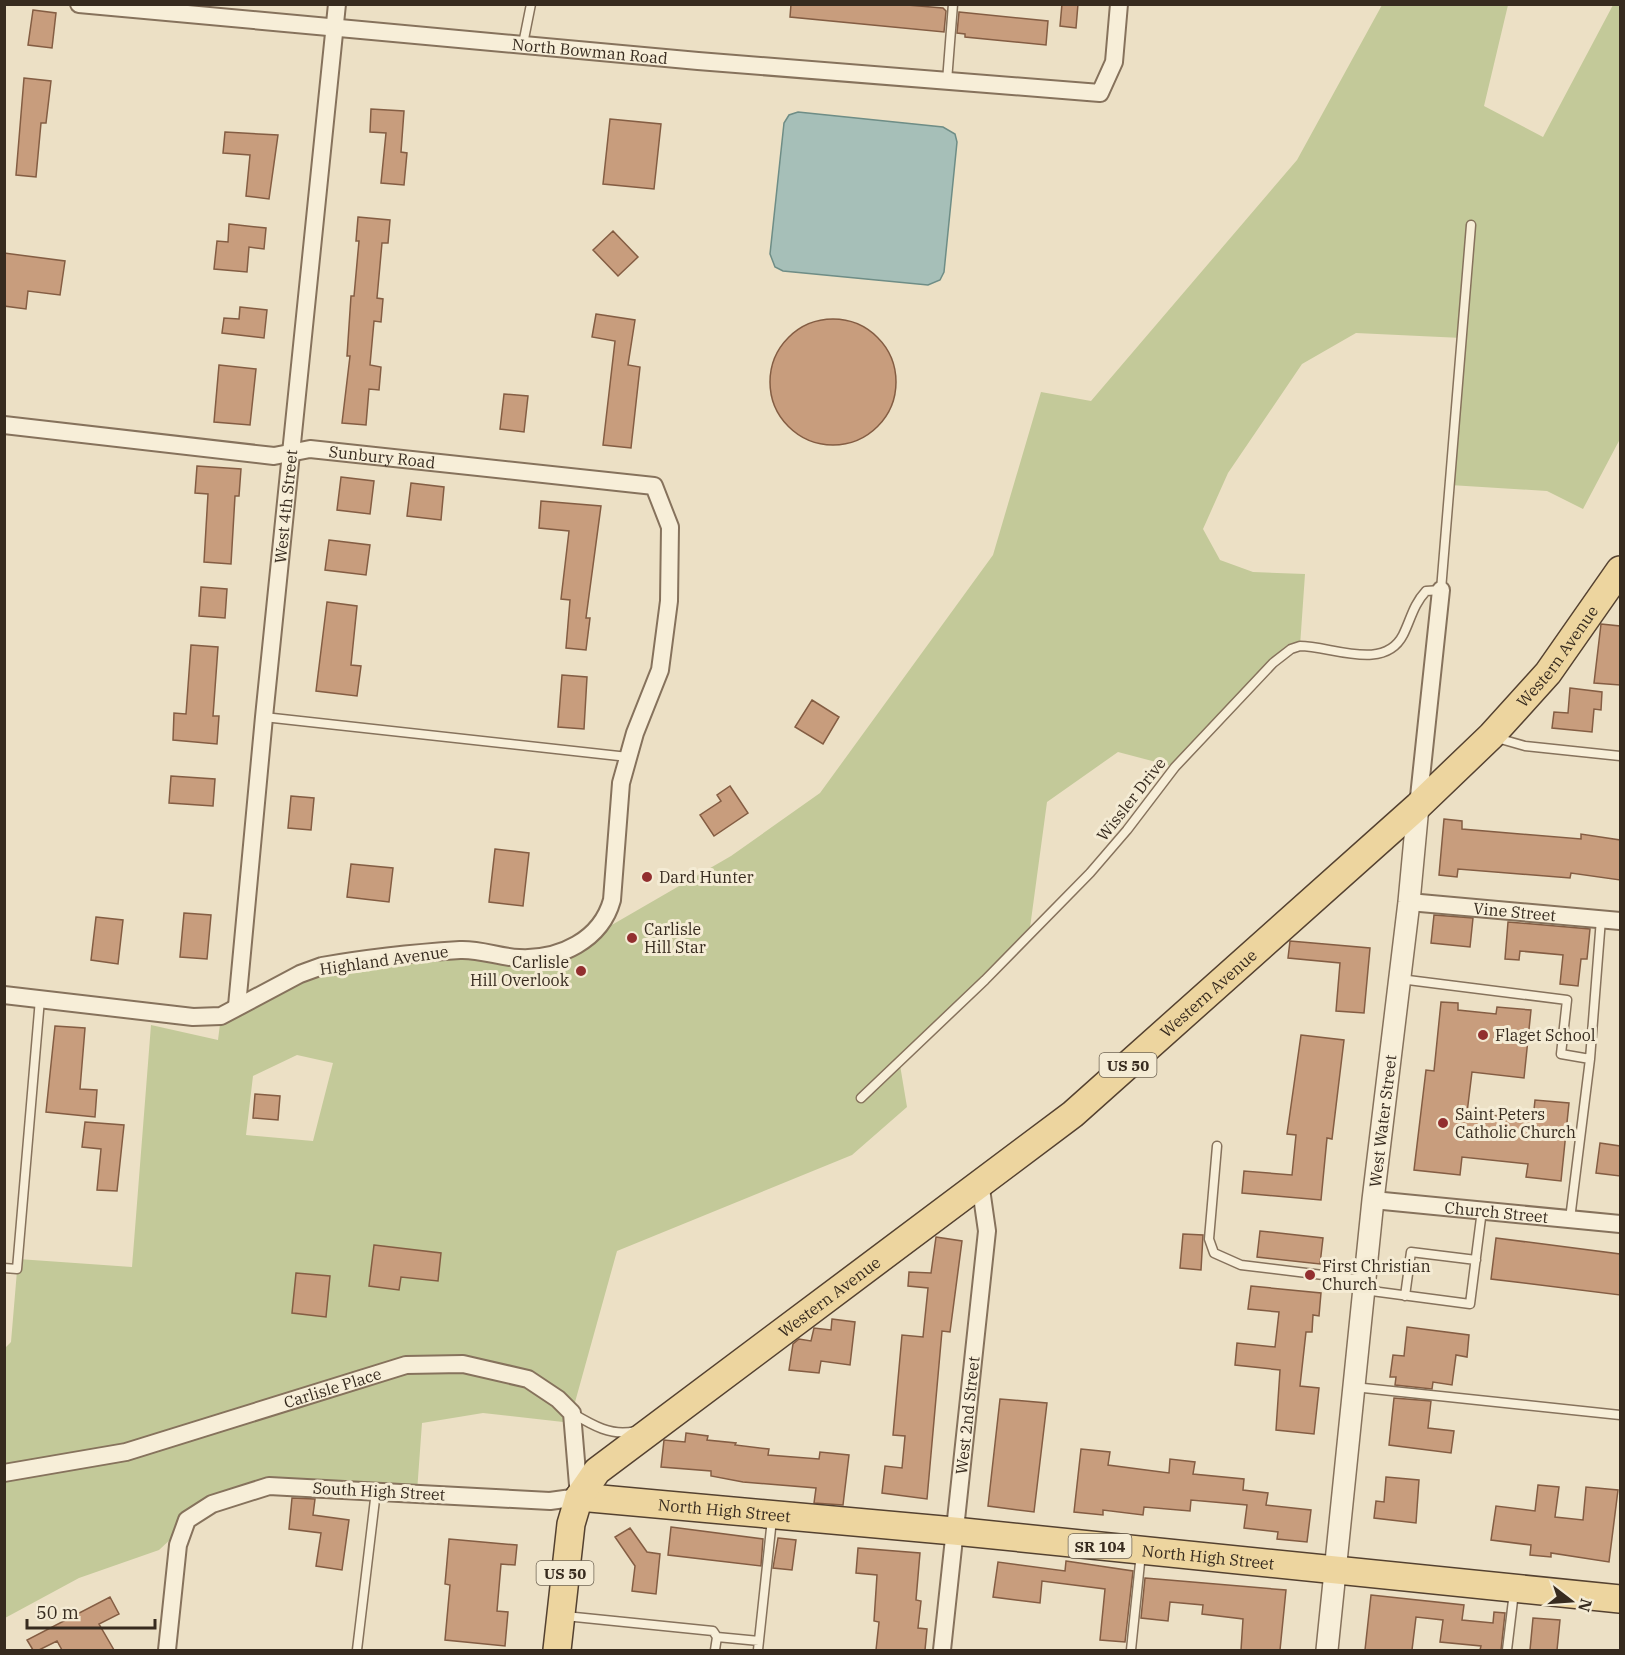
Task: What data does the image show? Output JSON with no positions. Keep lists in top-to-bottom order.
{
  "streets": {
    "main road": [
      "Western Avenue",
      "US 50",
      "North High Street",
      "SR 104"
    ],
    "street": [
      "North Bowman Road",
      "Sunbury Road",
      "West 4th Street",
      "Vine Street",
      "Highland Avenue",
      "West Water Street",
      "Church Street",
      "Carlisle Place",
      "West 2nd Street",
      "South High Street"
    ],
    "lane": ["Wissler Drive"]
  },
  "crossings": [
    ["North Bowman Road", "West 4th Street"],
    ["Sunbury Road", "West 4th Street"],
    ["Sunbury Road", "Highland Avenue"],
    ["West 4th Street", "Highland Avenue"],
    ["Western Avenue", "US 50"],
    ["Western Avenue", "West Water Street"],
    ["Western Avenue", "West 2nd Street"],
    ["Western Avenue", "South High Street"],
    ["Western Avenue", "North High Street"],
    ["Wissler Drive", "West Water Street"],
    ["Vine Street", "West Water Street"],
    ["US 50", "South High Street"],
    ["US 50", "North High Street"],
    ["West Water Street", "Church Street"],
    ["West Water Street", "North High Street"],
    ["West 2nd Street", "North High Street"],
    ["South High Street", "North High Street"]
  ],
  "places": [
    "Dard Hunter",
    "Carlisle Hill Star",
    "Carlisle Hill Overlook",
    "Flaget School",
    "Saint Peters Catholic Church",
    "First Christian Church"
  ],
  "scale_bar": "50 m",
  "north": "right"
}
